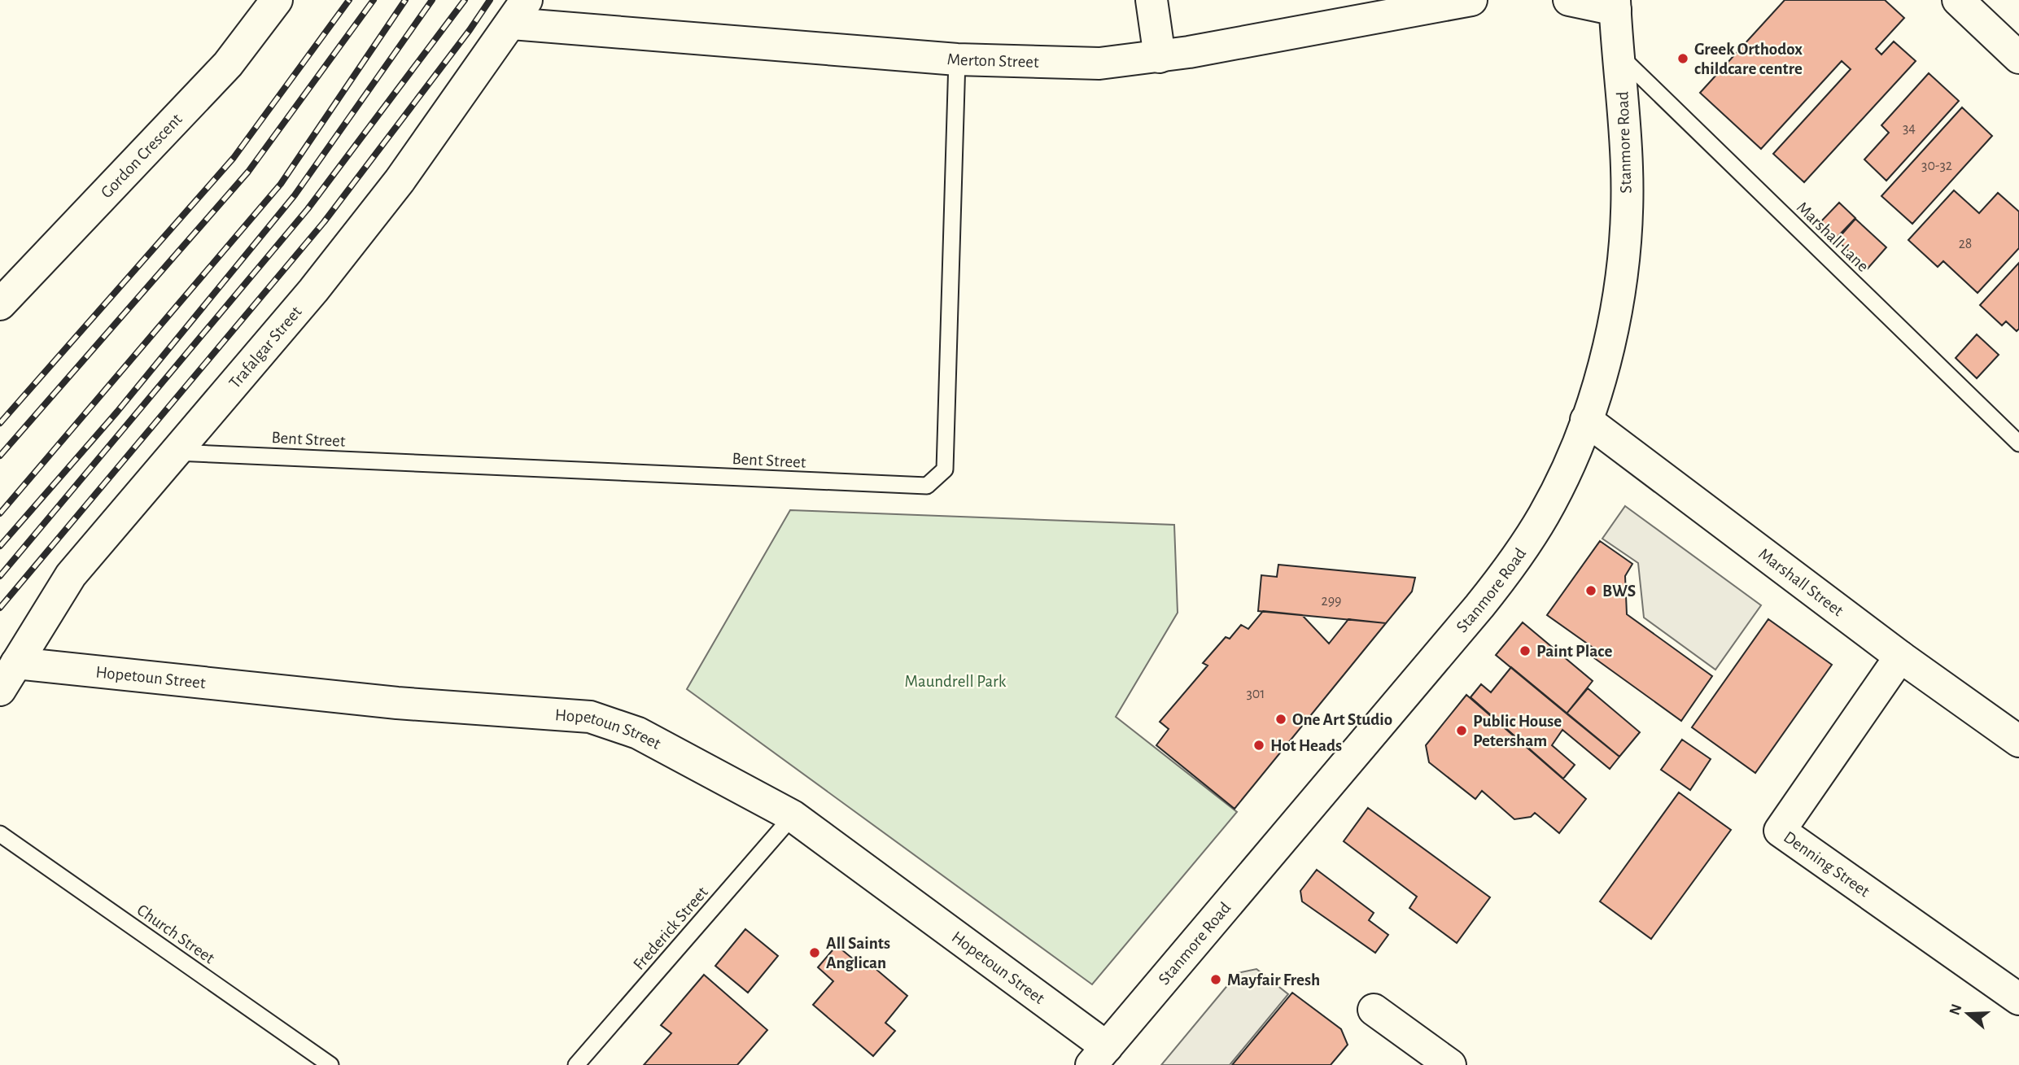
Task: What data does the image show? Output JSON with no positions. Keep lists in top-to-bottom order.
{
  "streets": {
    "main road": [
      "Merton Street",
      "Stanmore Road",
      "Gordon Crescent",
      "Trafalgar Street",
      "Marshall Street",
      "Hopetoun Street",
      "Denning Street"
    ],
    "lane": [
      "Marshall Lane",
      "Bent Street",
      "Frederick Street",
      "Church Street"
    ]
  },
  "crossings": [
    ["Merton Street", "Trafalgar Street"],
    ["Merton Street", "Bent Street"],
    ["Stanmore Road", "Marshall Lane"],
    ["Stanmore Road", "Marshall Street"],
    ["Stanmore Road", "Hopetoun Street"],
    ["Trafalgar Street", "Bent Street"],
    ["Trafalgar Street", "Hopetoun Street"],
    ["Marshall Street", "Denning Street"],
    ["Hopetoun Street", "Frederick Street"]
  ],
  "parks": ["Maundrell Park"],
  "places": [
    "Greek Orthodox childcare centre",
    "BWS",
    "Paint Place",
    "One Art Studio",
    "Public House Petersham",
    "Hot Heads",
    "All Saints Anglican",
    "Mayfair Fresh"
  ],
  "house_numbers": [
    "34",
    "30-32",
    "28",
    "299",
    "301"
  ],
  "north": "left"
}
